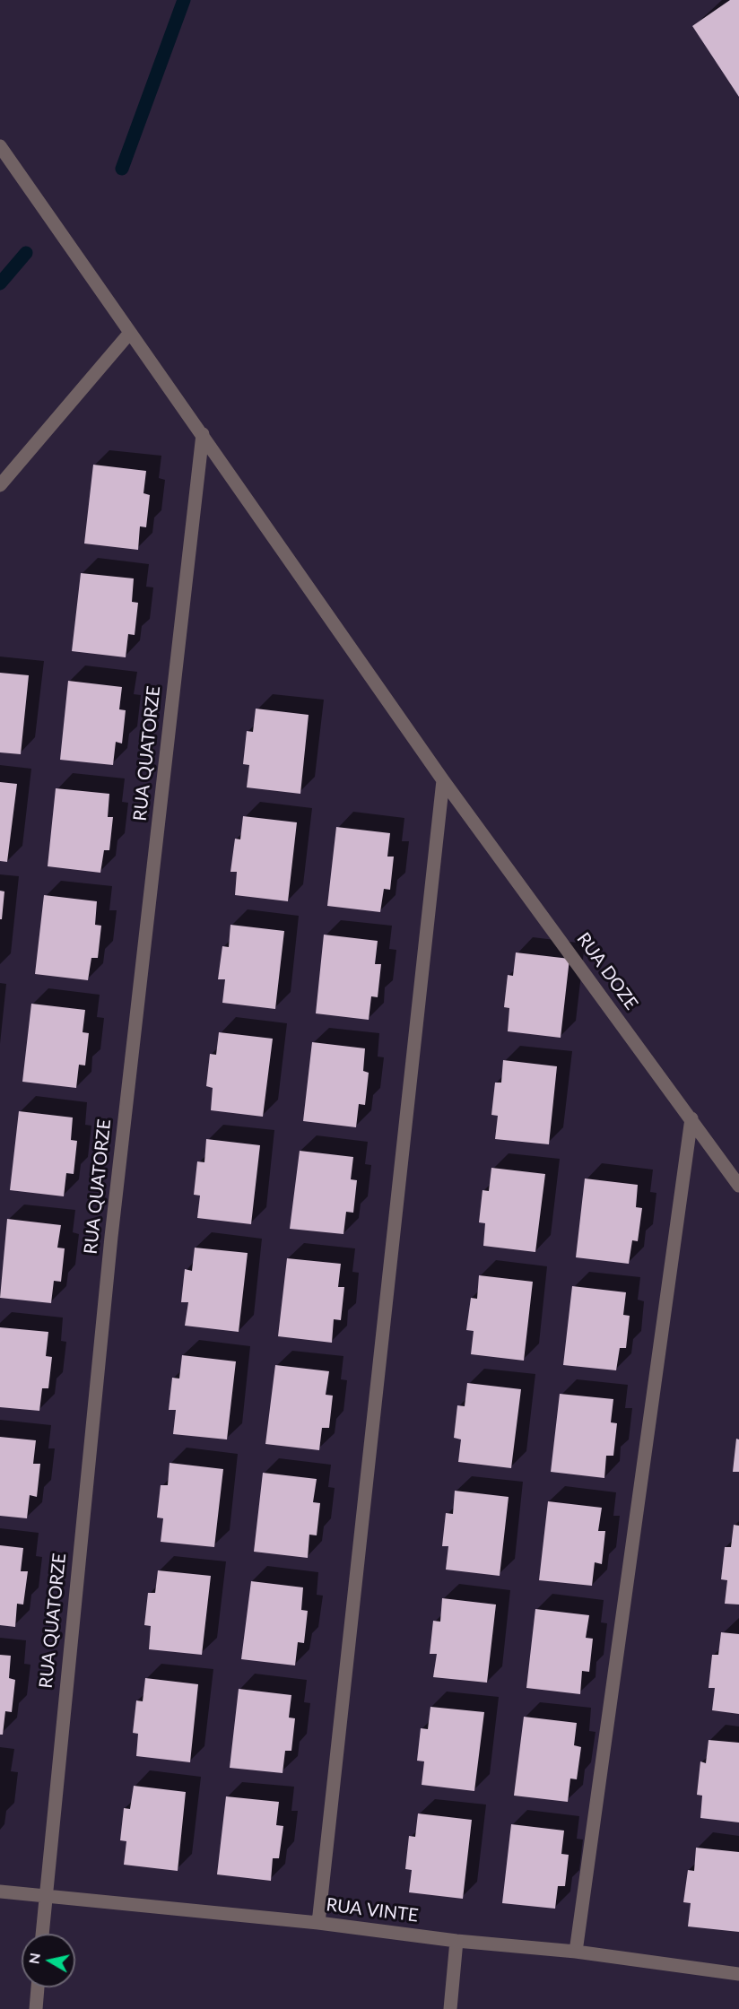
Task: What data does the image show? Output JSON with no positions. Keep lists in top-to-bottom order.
{
  "streets": {
    "street": ["RUA QUATORZE", "RUA DOZE", "RUA VINTE"]
  },
  "crossings": [
    ["RUA QUATORZE", "RUA DOZE"],
    ["RUA QUATORZE", "RUA VINTE"]
  ],
  "north": "left"
}
